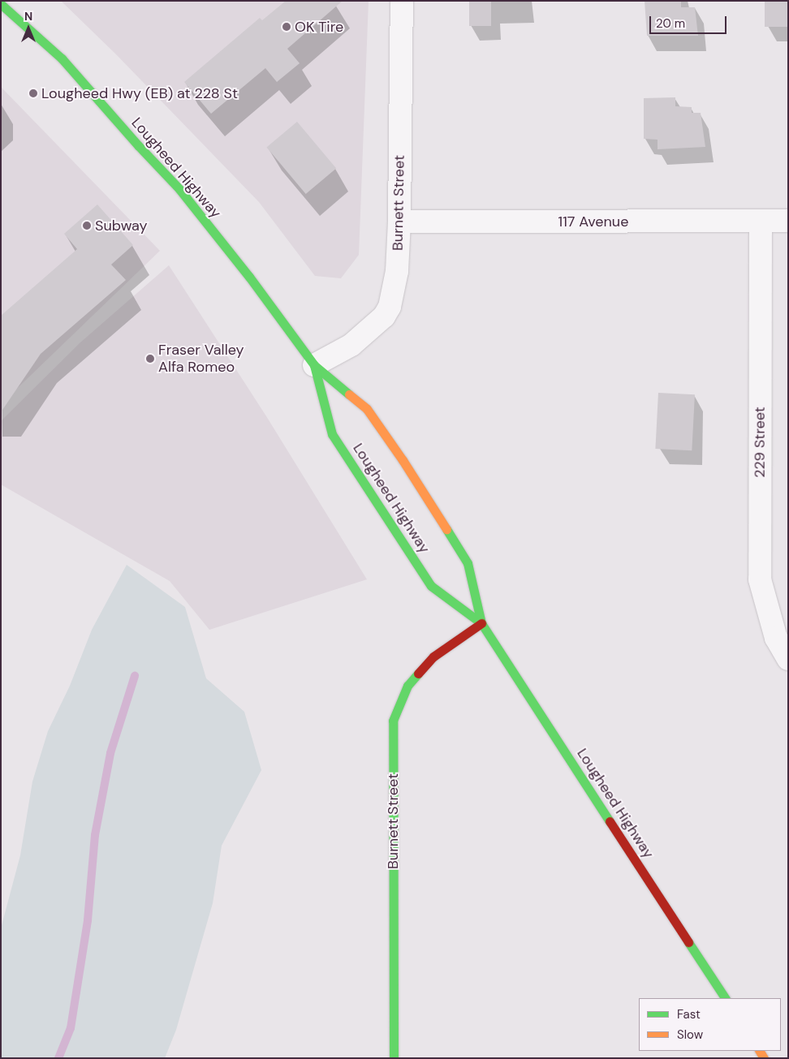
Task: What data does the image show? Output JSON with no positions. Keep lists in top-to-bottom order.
{
  "streets": {
    "main road": ["Lougheed Highway", "Burnett Street"],
    "street": ["117 Avenue", "229 Street"]
  },
  "crossings": [
    ["Lougheed Highway", "Burnett Street"],
    ["Burnett Street", "117 Avenue"],
    ["117 Avenue", "229 Street"]
  ],
  "places": [
    "OK Tire",
    "Lougheed Hwy (EB) at 228 St",
    "Subway",
    "Fraser Valley Alfa Romeo"
  ],
  "legend": ["Fast", "Slow"],
  "scale_bar": "20 m",
  "north": "top"
}
